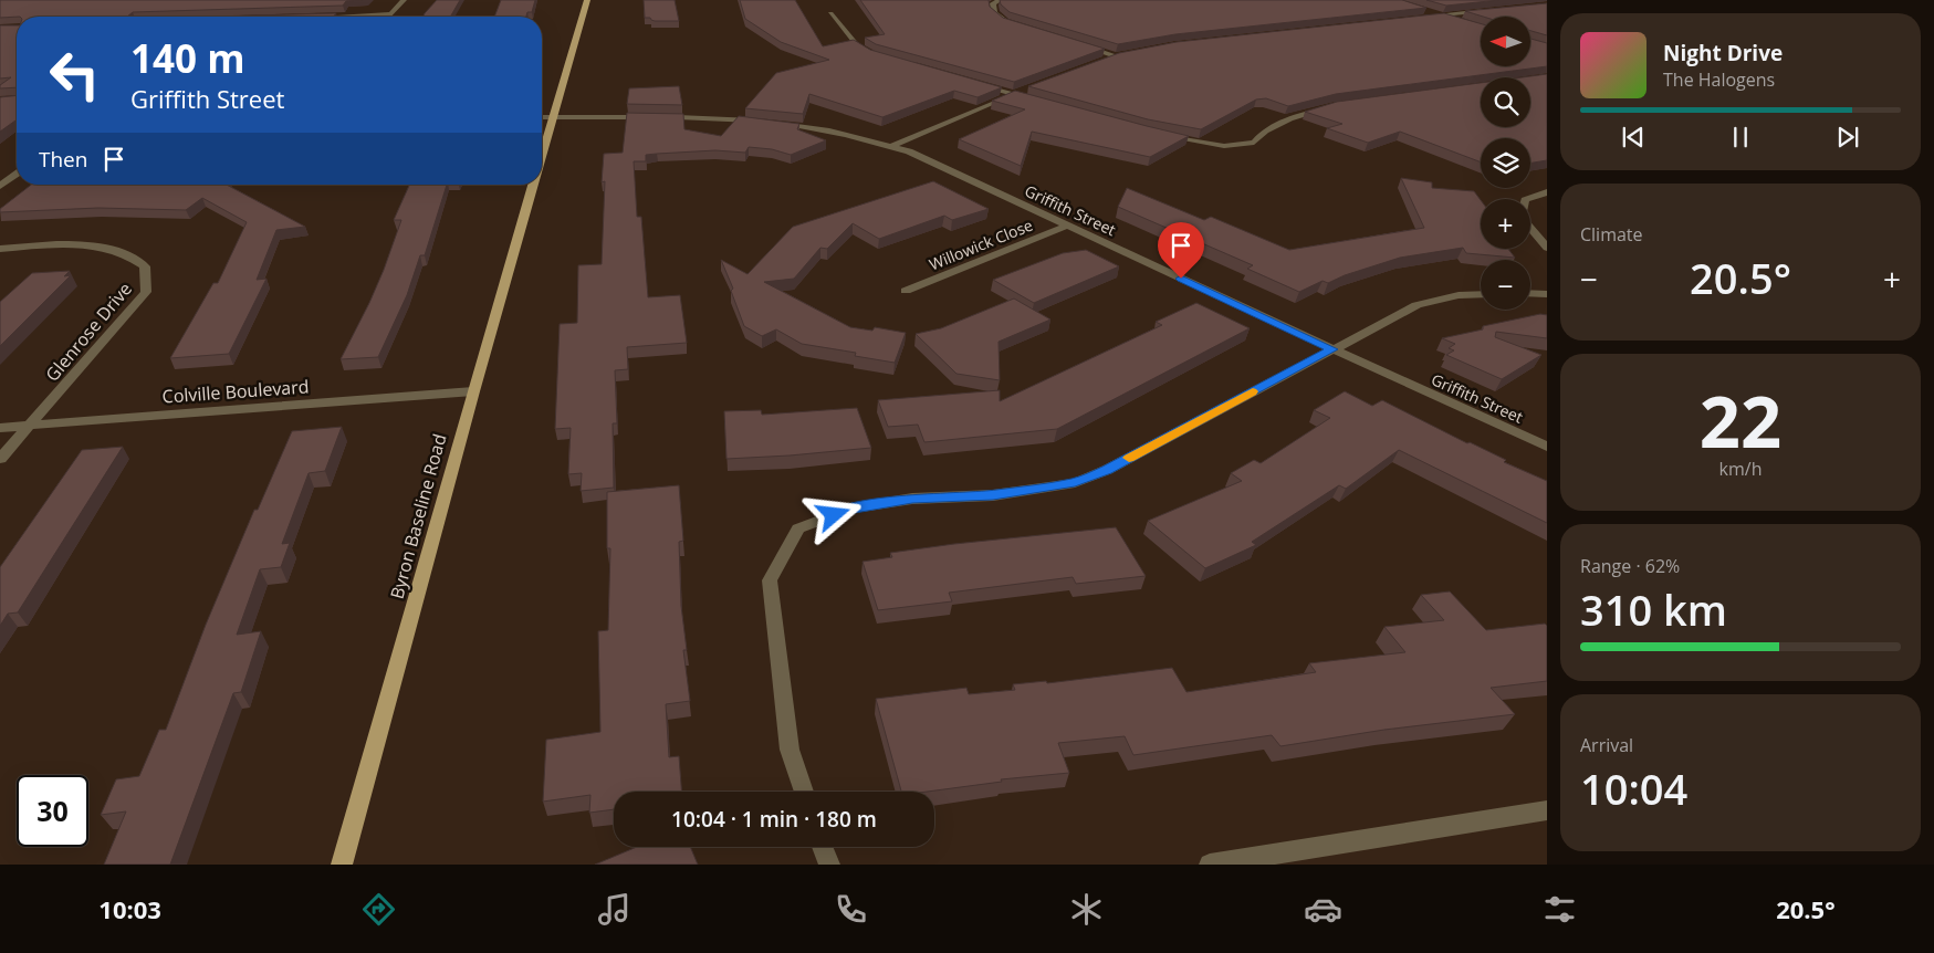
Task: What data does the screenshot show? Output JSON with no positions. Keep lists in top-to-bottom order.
{
  "streets": {
    "main road": ["Byron Baseline Road"],
    "street": [
      "Griffith Street",
      "Willowick Close",
      "Glenrose Drive",
      "Colville Boulevard"
    ]
  },
  "crossings": [
    ["Griffith Street", "Willowick Close"],
    ["Griffith Street", "Byron Baseline Road"],
    ["Glenrose Drive", "Colville Boulevard"],
    ["Colville Boulevard", "Byron Baseline Road"]
  ],
  "north": "left",
  "page": {
    "map_buttons": ["+", "−"],
    "turn": ["140 m", "Griffith Street"],
    "song": ["Night Drive", "The Halogens"],
    "then": "Then",
    "tile": [
      "Climate",
      ["22", "km/h"],
      ["Range · 62%", "310 km"],
      ["Arrival", "10:04"]
    ],
    "heat": ["−", "20.5°", "+"],
    "limit": "30",
    "trip": "10:04 · 1 min · 180 m",
    "tabs": ["10:03", "20.5°"]
  }
}
